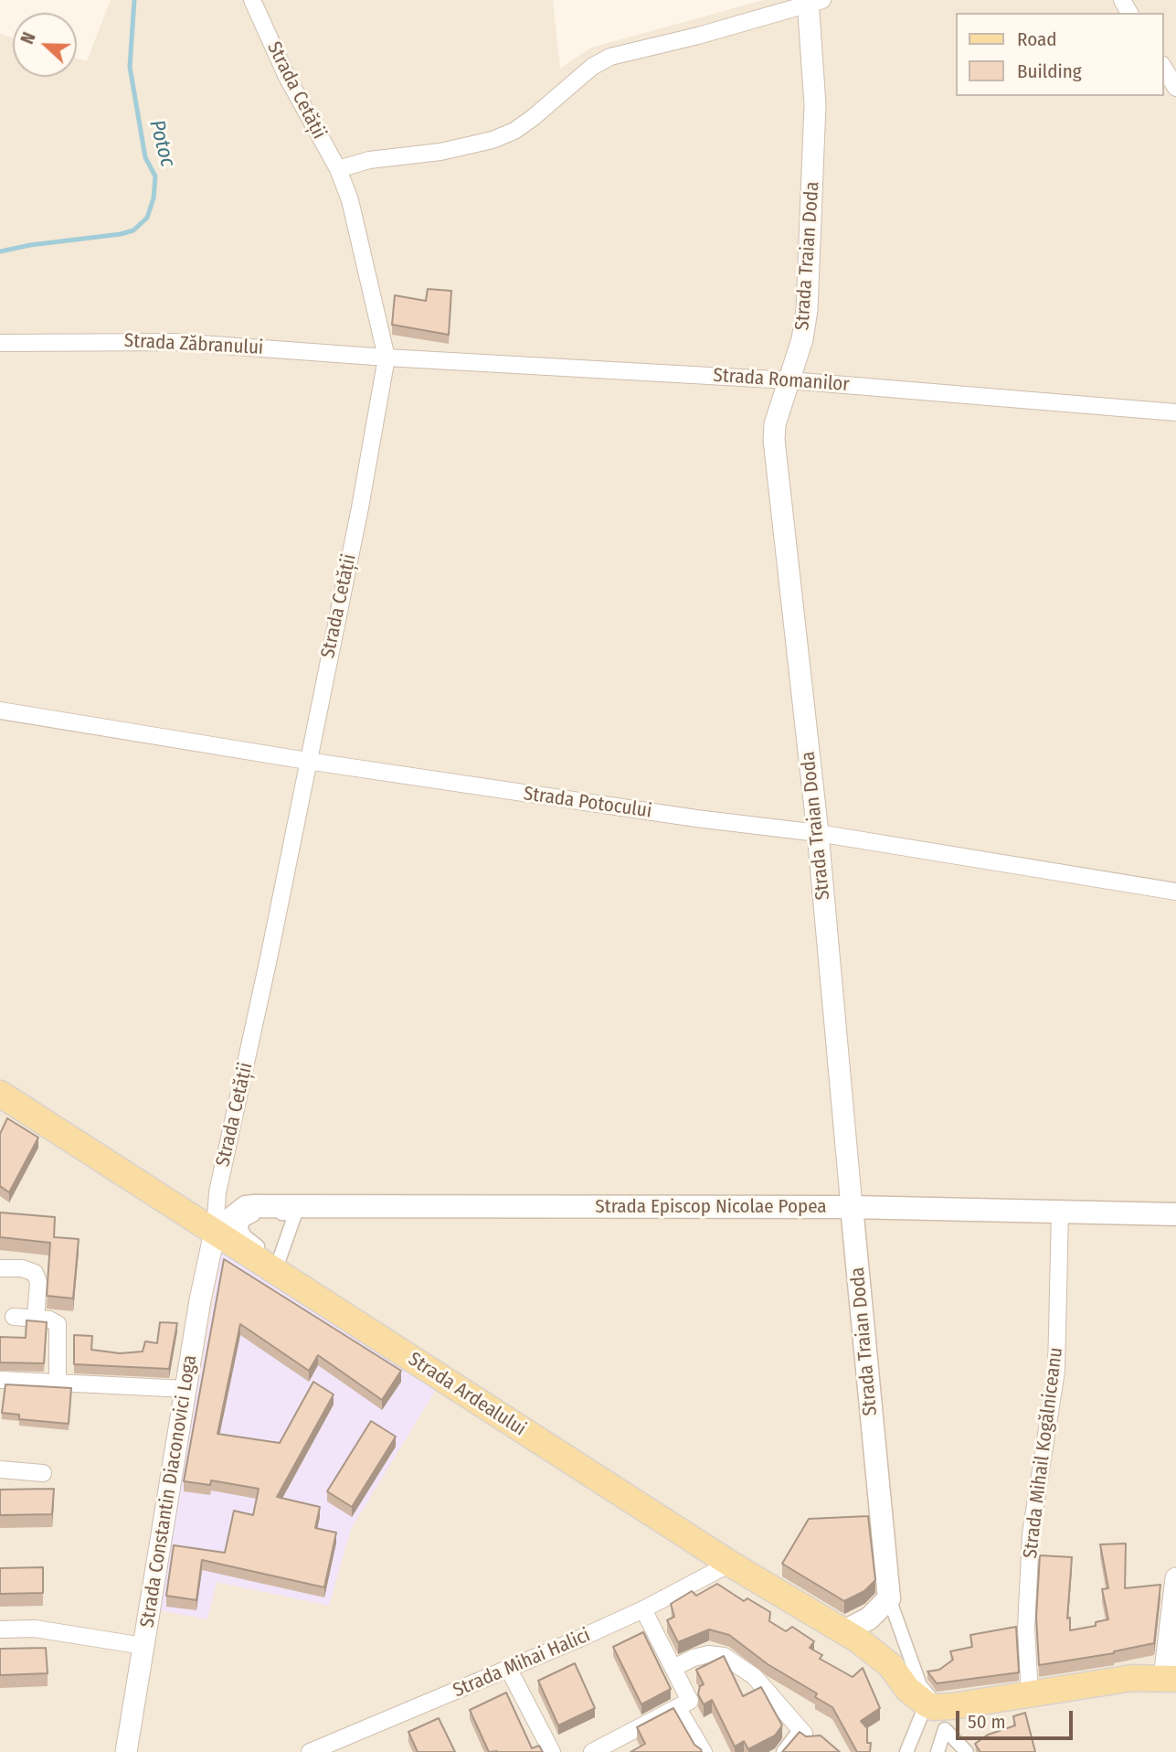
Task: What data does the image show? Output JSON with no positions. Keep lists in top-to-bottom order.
{
  "streets": {
    "main road": ["Strada Traian Doda", "Strada Episcop Nicolae Popea", "Strada Ardealului"],
    "street": [
      "Strada Cetății",
      "Strada Zăbranului",
      "Strada Romanilor",
      "Strada Potocului",
      "Strada Mihail Kogălniceanu",
      "Strada Constantin Diaconovici Loga",
      "Strada Mihai Halici"
    ]
  },
  "crossings": [
    ["Strada Cetății", "Strada Zăbranului"],
    ["Strada Cetății", "Strada Romanilor"],
    ["Strada Cetății", "Strada Potocului"],
    ["Strada Cetății", "Strada Episcop Nicolae Popea"],
    ["Strada Cetății", "Strada Ardealului"],
    ["Strada Cetății", "Strada Constantin Diaconovici Loga"],
    ["Strada Traian Doda", "Strada Romanilor"],
    ["Strada Traian Doda", "Strada Potocului"],
    ["Strada Traian Doda", "Strada Episcop Nicolae Popea"],
    ["Strada Zăbranului", "Strada Romanilor"],
    ["Strada Episcop Nicolae Popea", "Strada Ardealului"],
    ["Strada Episcop Nicolae Popea", "Strada Mihail Kogălniceanu"],
    ["Strada Episcop Nicolae Popea", "Strada Constantin Diaconovici Loga"],
    ["Strada Ardealului", "Strada Constantin Diaconovici Loga"],
    ["Strada Ardealului", "Strada Mihai Halici"]
  ],
  "water": ["Potoc"],
  "legend": ["Road", "Building"],
  "scale_bar": "50 m",
  "north": "left"
}
